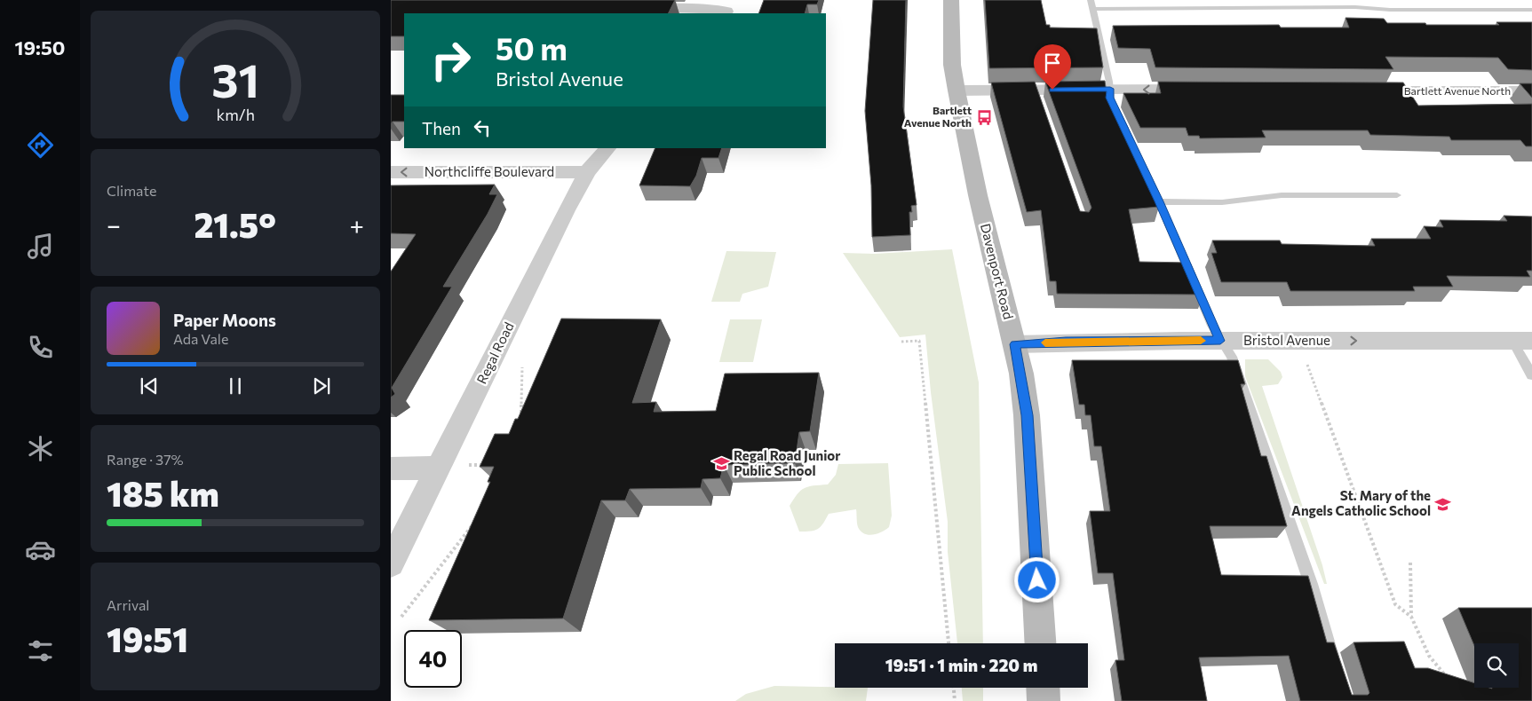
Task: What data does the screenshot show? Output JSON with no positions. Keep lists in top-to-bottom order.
{
  "streets": {
    "street": [
      "Bartlett Avenue North",
      "Northcliffe Boulevard",
      "Davenport Road",
      "Bristol Avenue",
      "Regal Road"
    ]
  },
  "crossings": [
    ["Northcliffe Boulevard", "Regal Road"],
    ["Davenport Road", "Bristol Avenue"]
  ],
  "one_way": ["Northcliffe Boulevard", "Bristol Avenue"],
  "places": {
    "bus stop": ["Bartlett Avenue North"],
    "school or university": ["Regal Road Junior Public School", "St. Mary of the Angels Catholic School"]
  },
  "page": {
    "tabs": "19:50",
    "turn": ["50 m", "Bristol Avenue"],
    "then": "Then",
    "tile": [
      "Climate",
      ["Range · 37%", "185 km"],
      ["Arrival", "19:51"]
    ],
    "heat": ["−", "21.5°", "+"],
    "song": ["Paper Moons", "Ada Vale"],
    "limit": "40",
    "trip": "19:51 · 1 min · 220 m",
    "gauge": ["31", "km/h"]
  }
}
